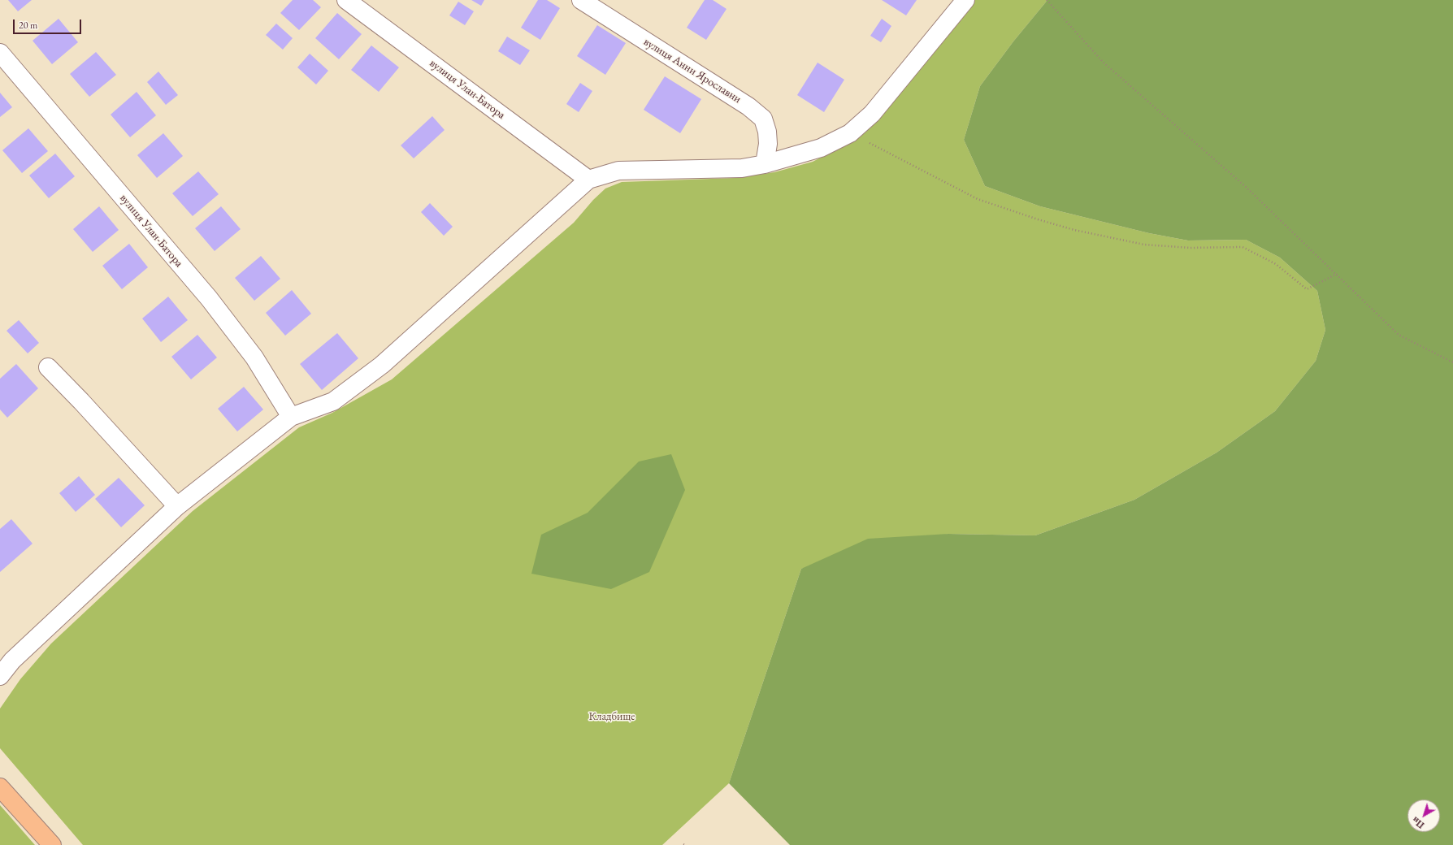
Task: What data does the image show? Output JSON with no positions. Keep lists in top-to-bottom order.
{
  "streets": {
    "street": ["вулиця Анни Ярославни", "вулиця Улан-Батора"]
  },
  "parks": ["Кладбище"],
  "scale_bar": "20 m",
  "north": "bottom left"
}
